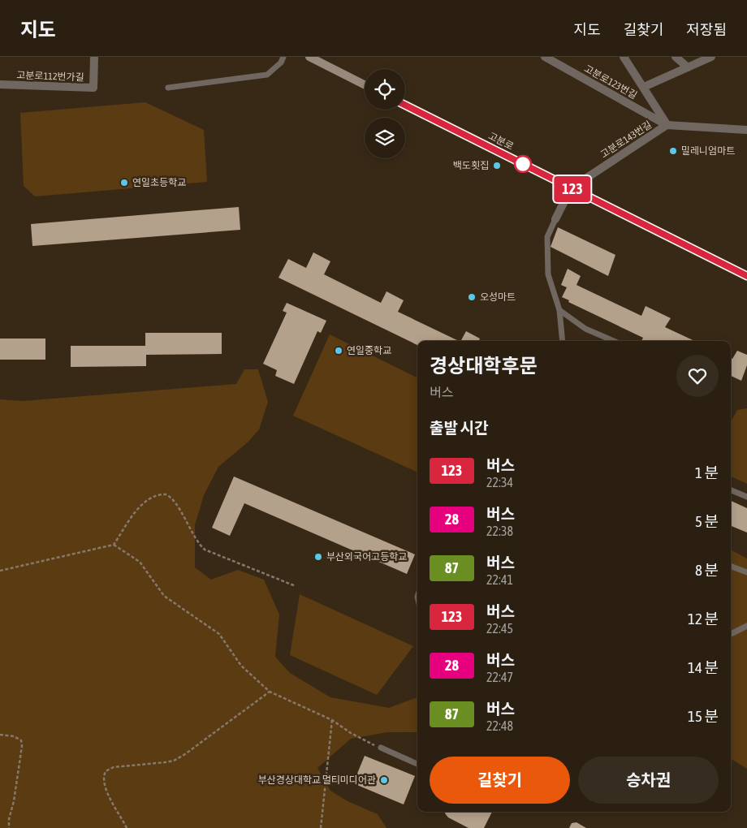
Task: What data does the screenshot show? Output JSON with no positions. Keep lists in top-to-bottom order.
{
  "streets": {
    "main road": ["고분로"],
    "street": ["고분로112번가길", "고분로123번길", "고분로143번길"]
  },
  "crossings": [
    ["고분로123번길", "고분로143번길"],
    ["고분로143번길", "고분로"]
  ],
  "places": [
    "밀레니엄마트",
    "백도횟집",
    "연일초등학교",
    "오성마트",
    "연일중학교",
    "부산외국어고등학교",
    "부산경상대학교 멀티미디어관"
  ],
  "lines": ["bus line 123"],
  "page": {
    "header": "지도",
    "nav": ["지도", "길찾기", "저장됨"],
    "on_map": "123",
    "heading": [
      ["경상대학후문", "버스"],
      "출발 시간"
    ],
    "list": [
      {
        "mark": "123",
        "name": "버스",
        "note": "22:34",
        "value": "1 분"
      },
      {
        "mark": "28",
        "name": "버스",
        "note": "22:38",
        "value": "5 분"
      },
      {
        "mark": "87",
        "name": "버스",
        "note": "22:41",
        "value": "8 분"
      },
      {
        "mark": "123",
        "name": "버스",
        "note": "22:45",
        "value": "12 분"
      },
      {
        "mark": "28",
        "name": "버스",
        "note": "22:47",
        "value": "14 분"
      },
      {
        "mark": "87",
        "name": "버스",
        "note": "22:48",
        "value": "15 분"
      }
    ],
    "buttons": ["길찾기", "승차권"]
  }
}
